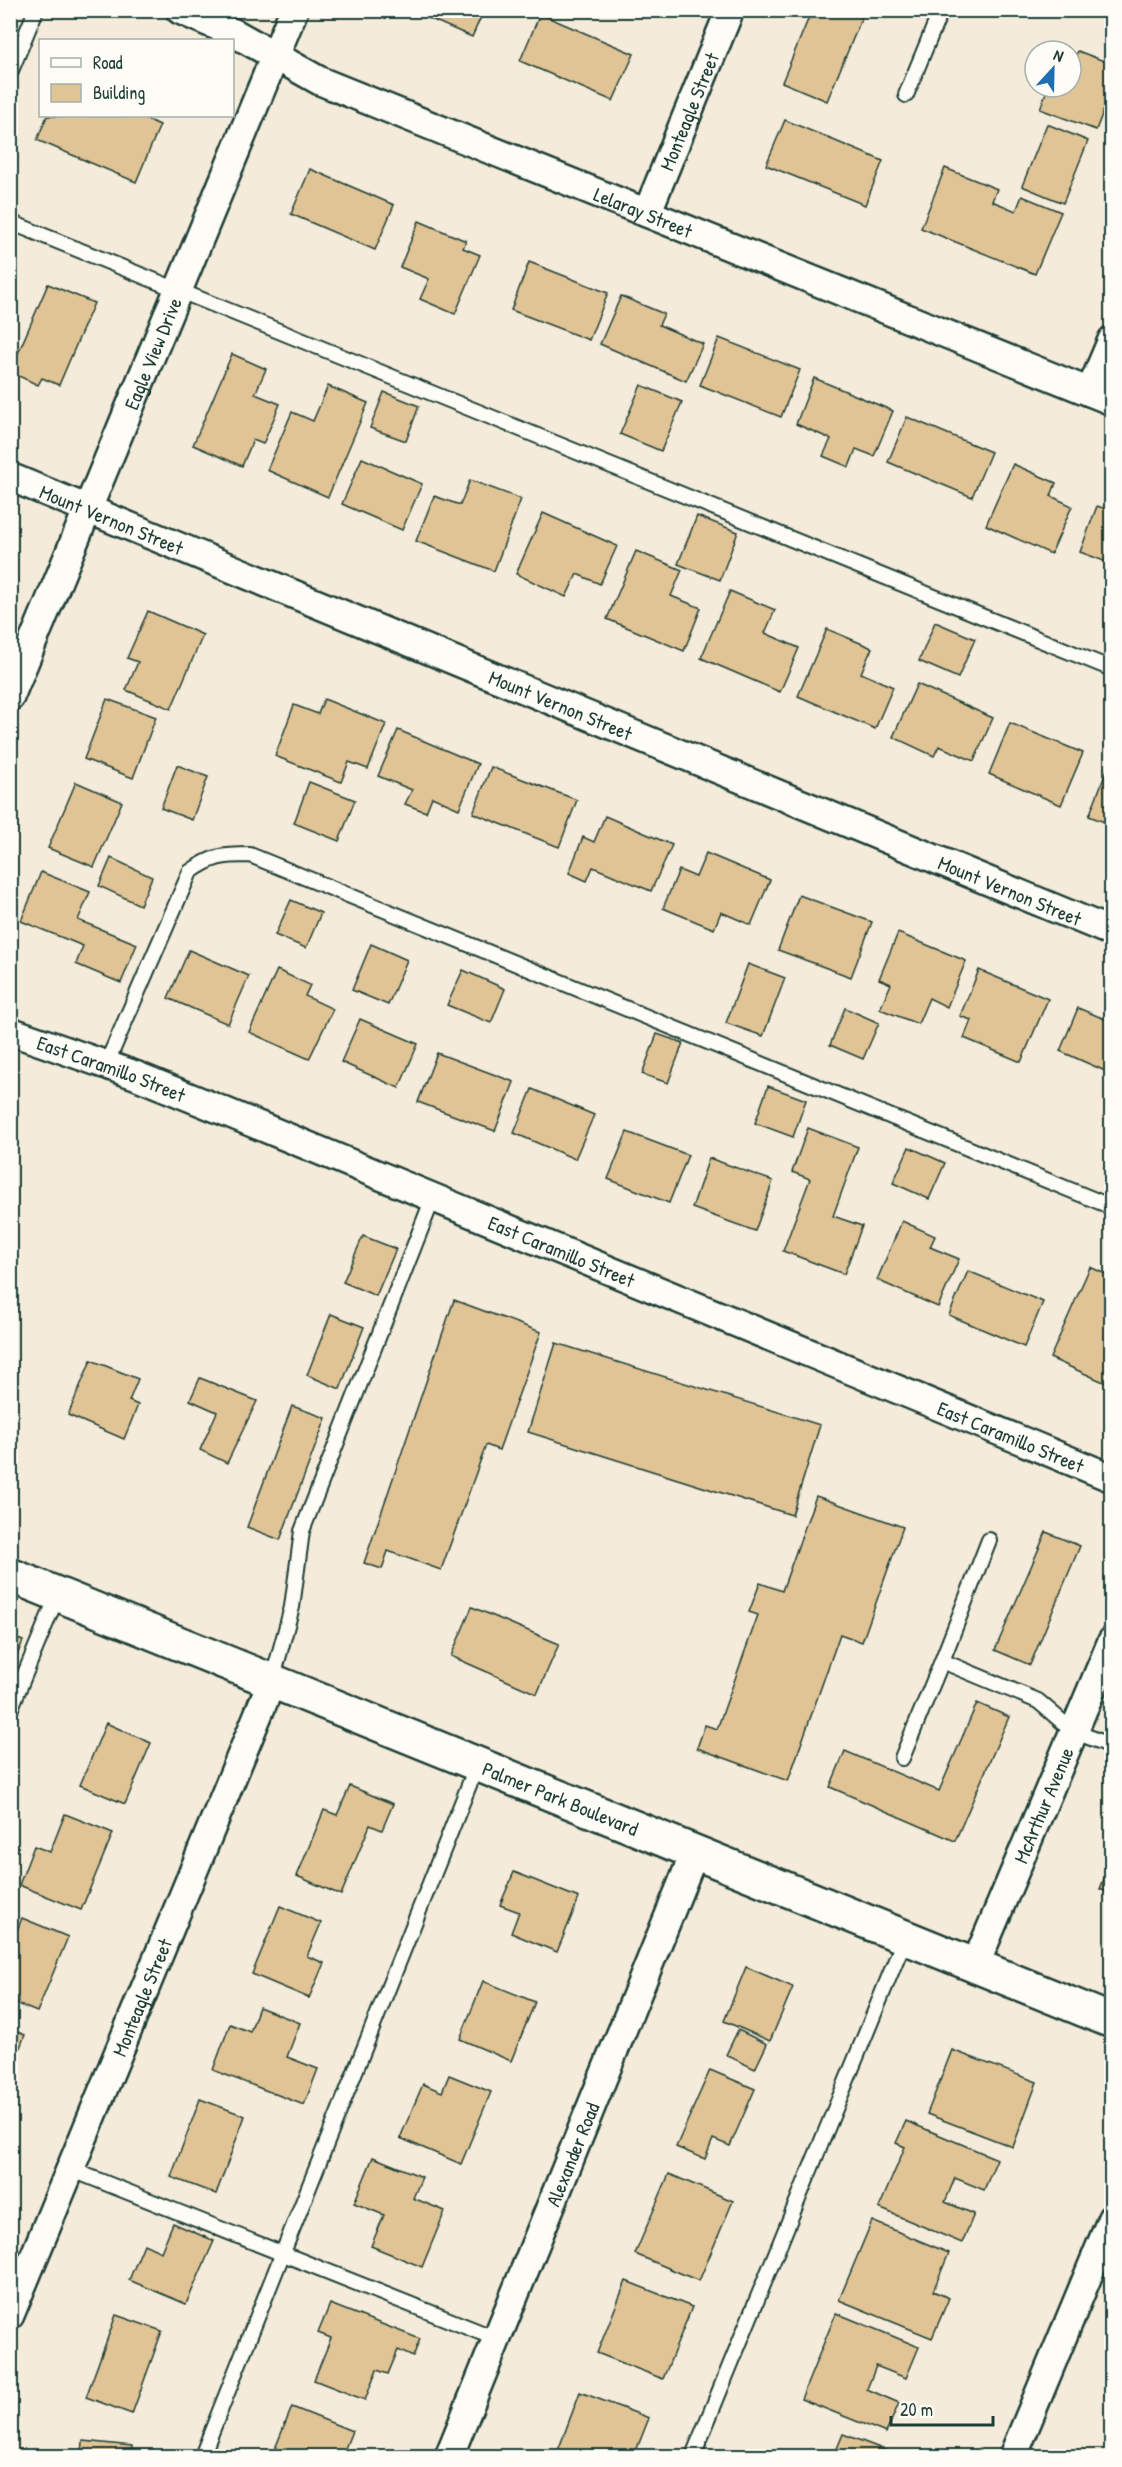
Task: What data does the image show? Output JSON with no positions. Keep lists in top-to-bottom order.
{
  "streets": {
    "main road": ["Palmer Park Boulevard"],
    "street": [
      "Monteagle Street",
      "Lelaray Street",
      "Eagle View Drive",
      "Mount Vernon Street",
      "East Caramillo Street",
      "McArthur Avenue",
      "Alexander Road"
    ]
  },
  "crossings": [
    ["Monteagle Street", "Lelaray Street"],
    ["Monteagle Street", "Palmer Park Boulevard"],
    ["Lelaray Street", "Eagle View Drive"],
    ["Eagle View Drive", "Mount Vernon Street"],
    ["Palmer Park Boulevard", "McArthur Avenue"],
    ["Palmer Park Boulevard", "Alexander Road"]
  ],
  "legend": ["Road", "Building"],
  "scale_bar": "20 m",
  "north": "top"
}
